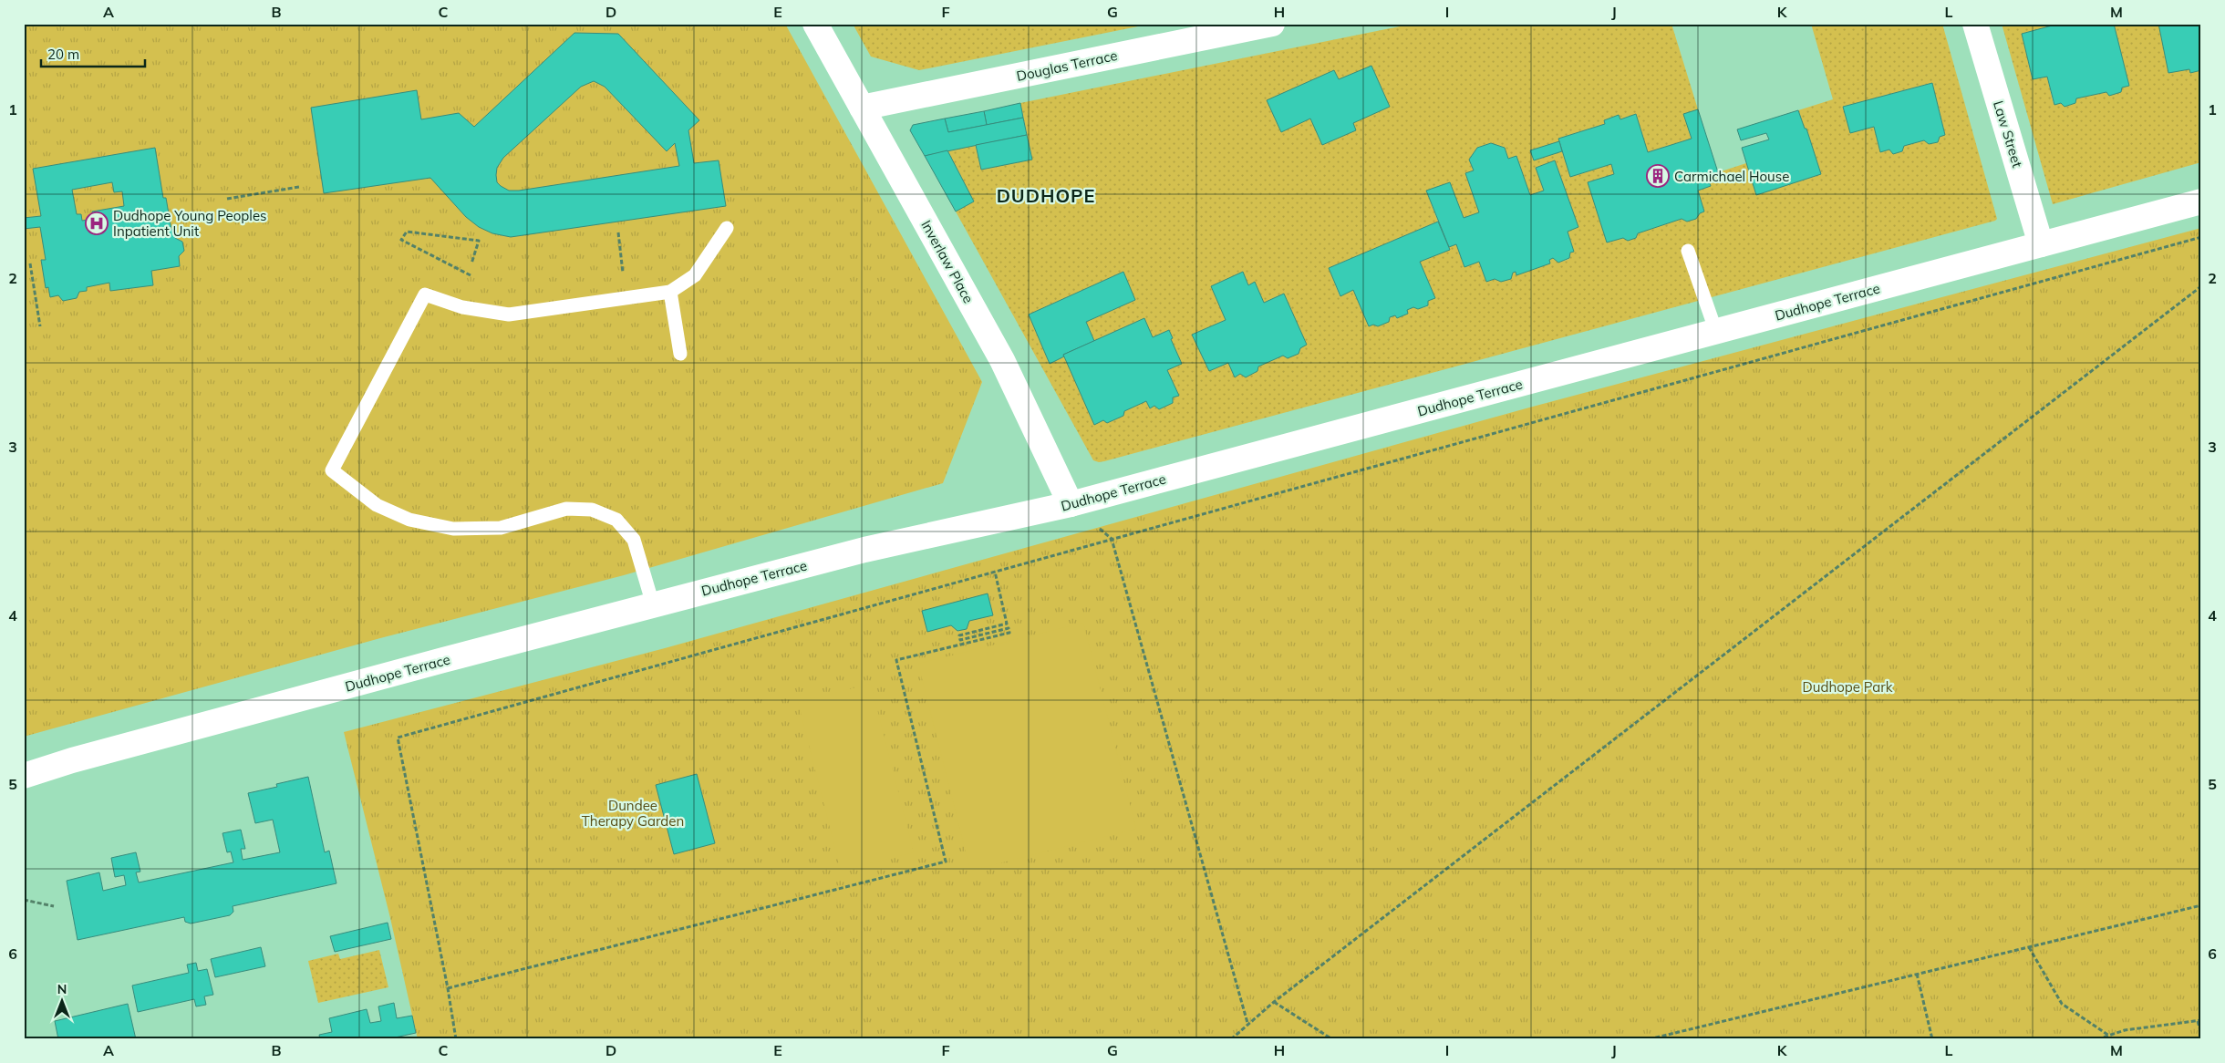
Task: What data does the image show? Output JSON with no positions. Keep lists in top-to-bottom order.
{
  "streets": {
    "street": [
      "Douglas Terrace",
      "Law Street",
      "Inverlaw Place",
      "Dudhope Terrace"
    ]
  },
  "crossings": [
    ["Douglas Terrace", "Inverlaw Place"],
    ["Law Street", "Dudhope Terrace"],
    ["Inverlaw Place", "Dudhope Terrace"]
  ],
  "districts": ["DUDHOPE"],
  "parks": ["Dudhope Park", "Dundee Therapy Garden"],
  "places": {
    "building": ["Carmichael House"],
    "hospital": ["Dudhope Young Peoples Inpatient Unit"]
  },
  "scale_bar": "20 m",
  "north": "top",
  "grid": {
    "columns": [
      "A",
      "B",
      "C",
      "D",
      "E",
      "F",
      "G",
      "H",
      "I",
      "J",
      "K",
      "L",
      "M"
    ],
    "rows": [
      "1",
      "2",
      "3",
      "4",
      "5",
      "6"
    ]
  }
}
